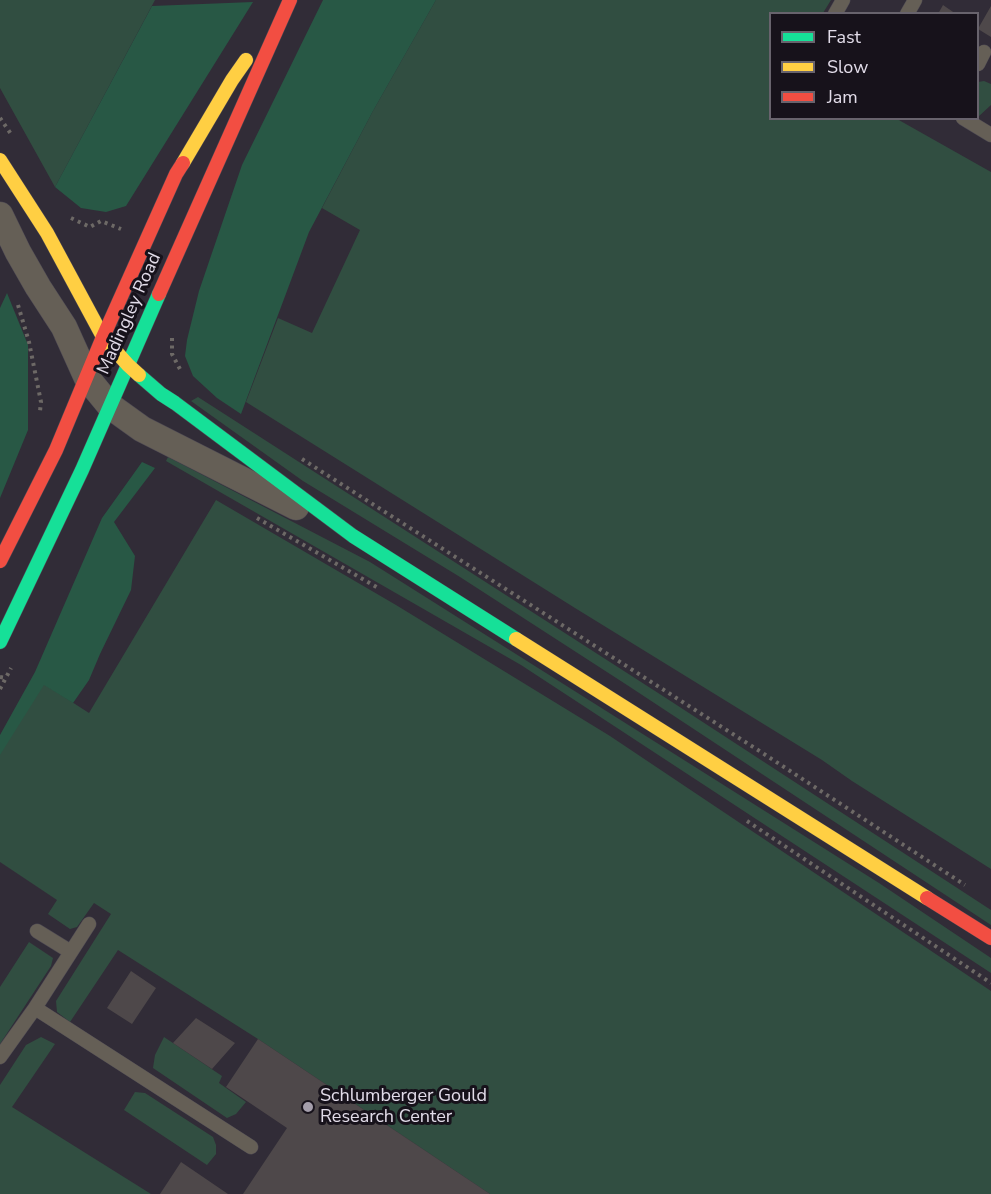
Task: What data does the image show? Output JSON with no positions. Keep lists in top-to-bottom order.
{
  "streets": {
    "main road": ["Madingley Road"]
  },
  "places": ["Schlumberger Gould Research Center"],
  "legend": ["Fast", "Slow", "Jam"]
}
